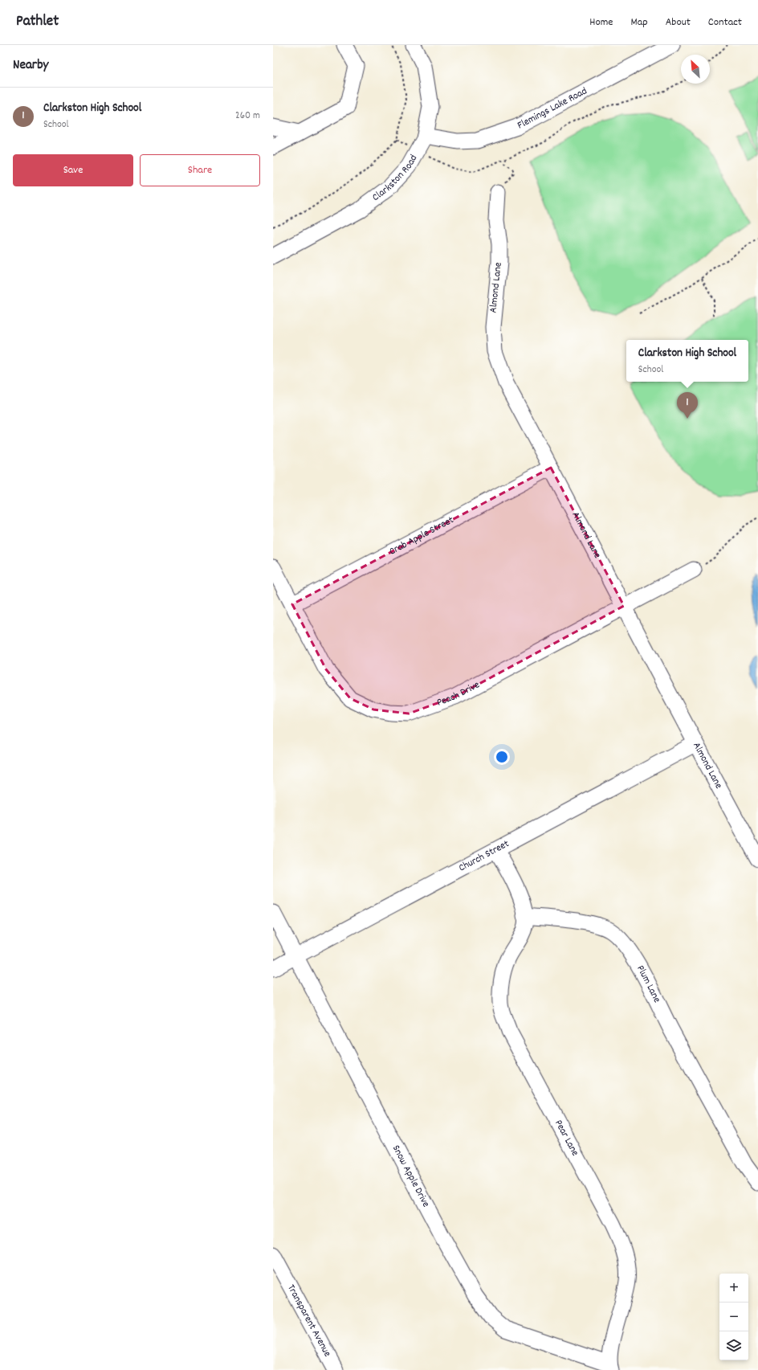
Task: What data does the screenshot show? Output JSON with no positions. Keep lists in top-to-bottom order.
{
  "streets": {
    "street": [
      "Flemings Lake Road",
      "Clarkston Road",
      "Almond Lane",
      "Crab Apple Street",
      "Peach Drive",
      "Church Street",
      "Plum Lane",
      "Pear Lane",
      "Snow Apple Drive",
      "Transparent Avenue"
    ]
  },
  "crossings": [
    ["Flemings Lake Road", "Clarkston Road"],
    ["Almond Lane", "Crab Apple Street"],
    ["Almond Lane", "Peach Drive"],
    ["Almond Lane", "Church Street"],
    ["Crab Apple Street", "Peach Drive"],
    ["Church Street", "Snow Apple Drive"],
    ["Plum Lane", "Pear Lane"],
    ["Pear Lane", "Snow Apple Drive"]
  ],
  "north": "top left",
  "page": {
    "header": "Pathlet",
    "nav": [
      "Home",
      "Map",
      "About",
      "Contact"
    ],
    "heading": "Nearby",
    "list": [
      {
        "mark": "1",
        "name": "Clarkston High School",
        "note": "School",
        "value": "260 m"
      }
    ],
    "buttons": ["Save", "Share"],
    "popup": ["Clarkston High School", "School"],
    "pins": "1",
    "map_buttons": ["+", "−"]
  }
}
